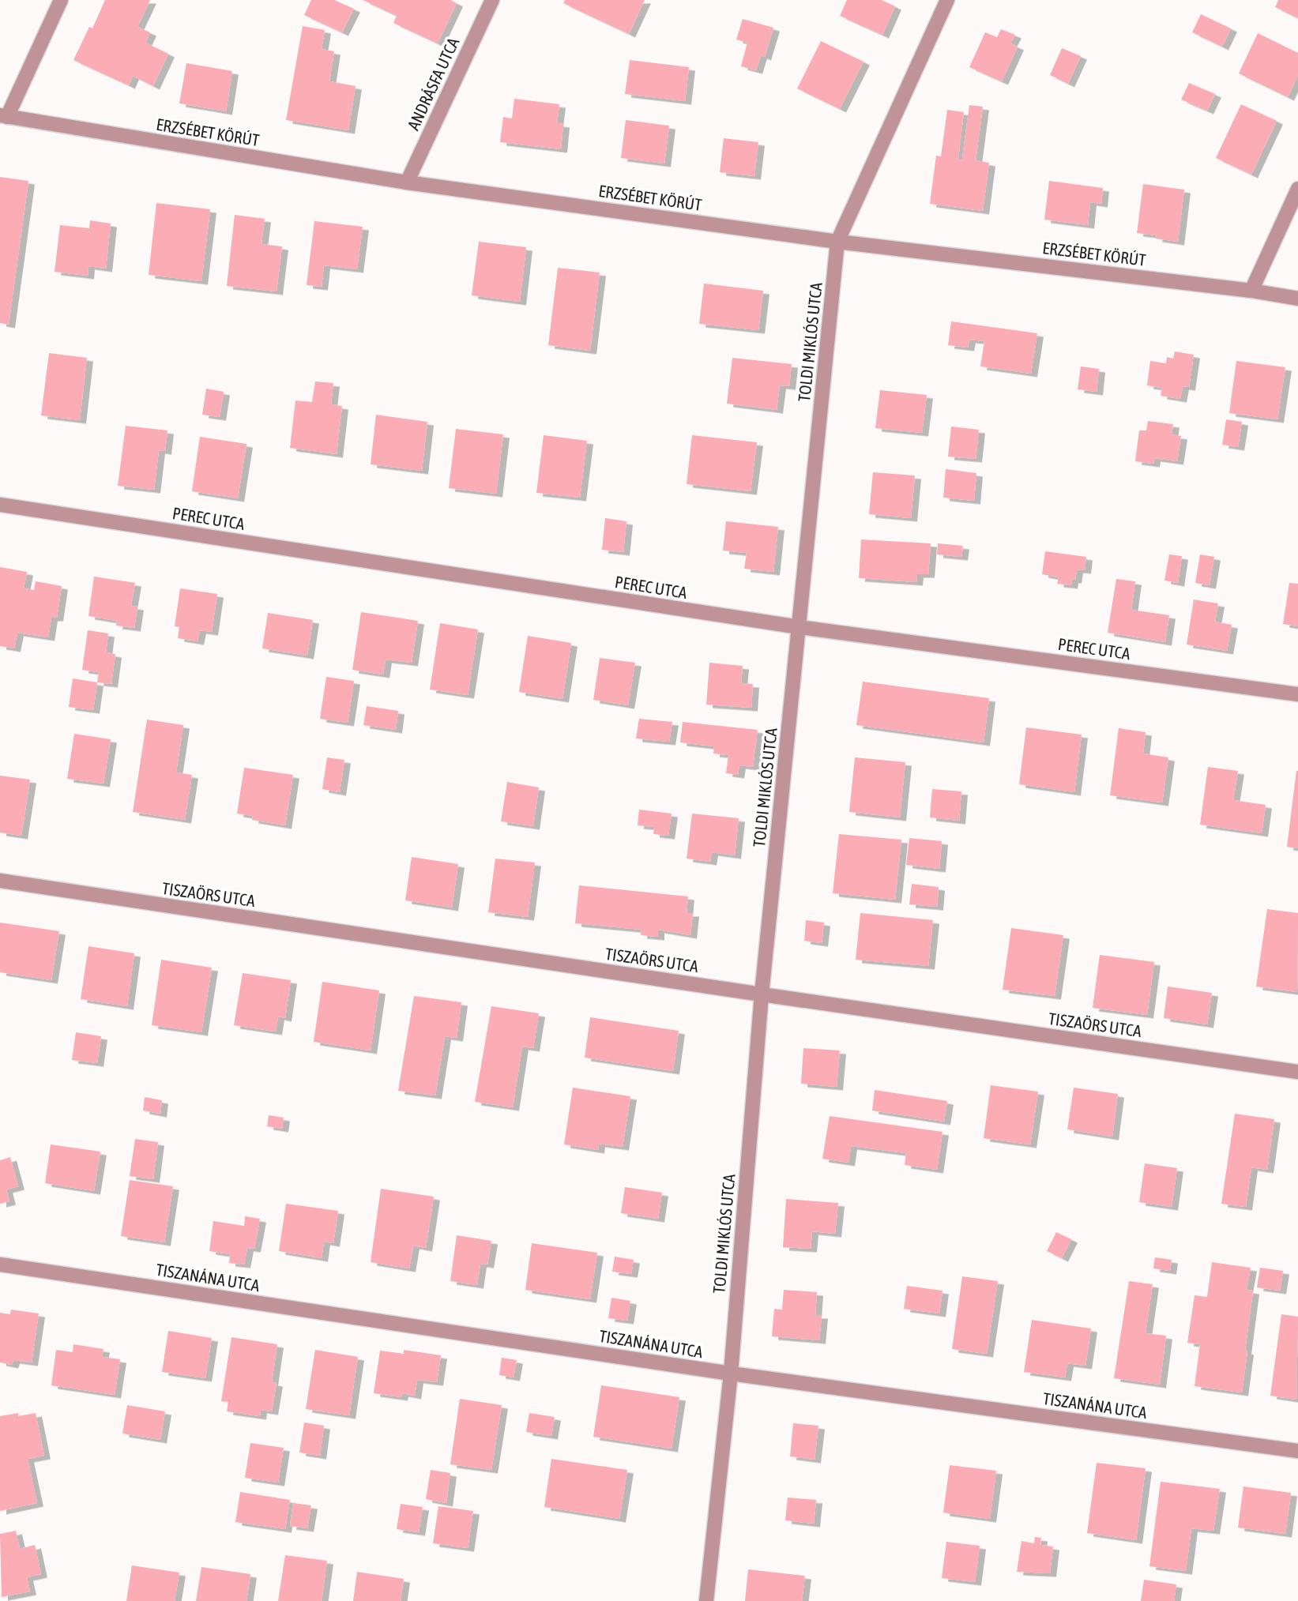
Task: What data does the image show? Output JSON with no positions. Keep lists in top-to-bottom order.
{
  "streets": {
    "street": [
      "ANDRÁSFA UTCA",
      "ERZSÉBET KÖRÚT",
      "TOLDI MIKLÓS UTCA",
      "PEREC UTCA",
      "TISZAÖRS UTCA",
      "TISZANÁNA UTCA"
    ]
  },
  "crossings": [
    ["ANDRÁSFA UTCA", "ERZSÉBET KÖRÚT"],
    ["ERZSÉBET KÖRÚT", "TOLDI MIKLÓS UTCA"],
    ["TOLDI MIKLÓS UTCA", "PEREC UTCA"],
    ["TOLDI MIKLÓS UTCA", "TISZAÖRS UTCA"],
    ["TOLDI MIKLÓS UTCA", "TISZANÁNA UTCA"]
  ]
}
